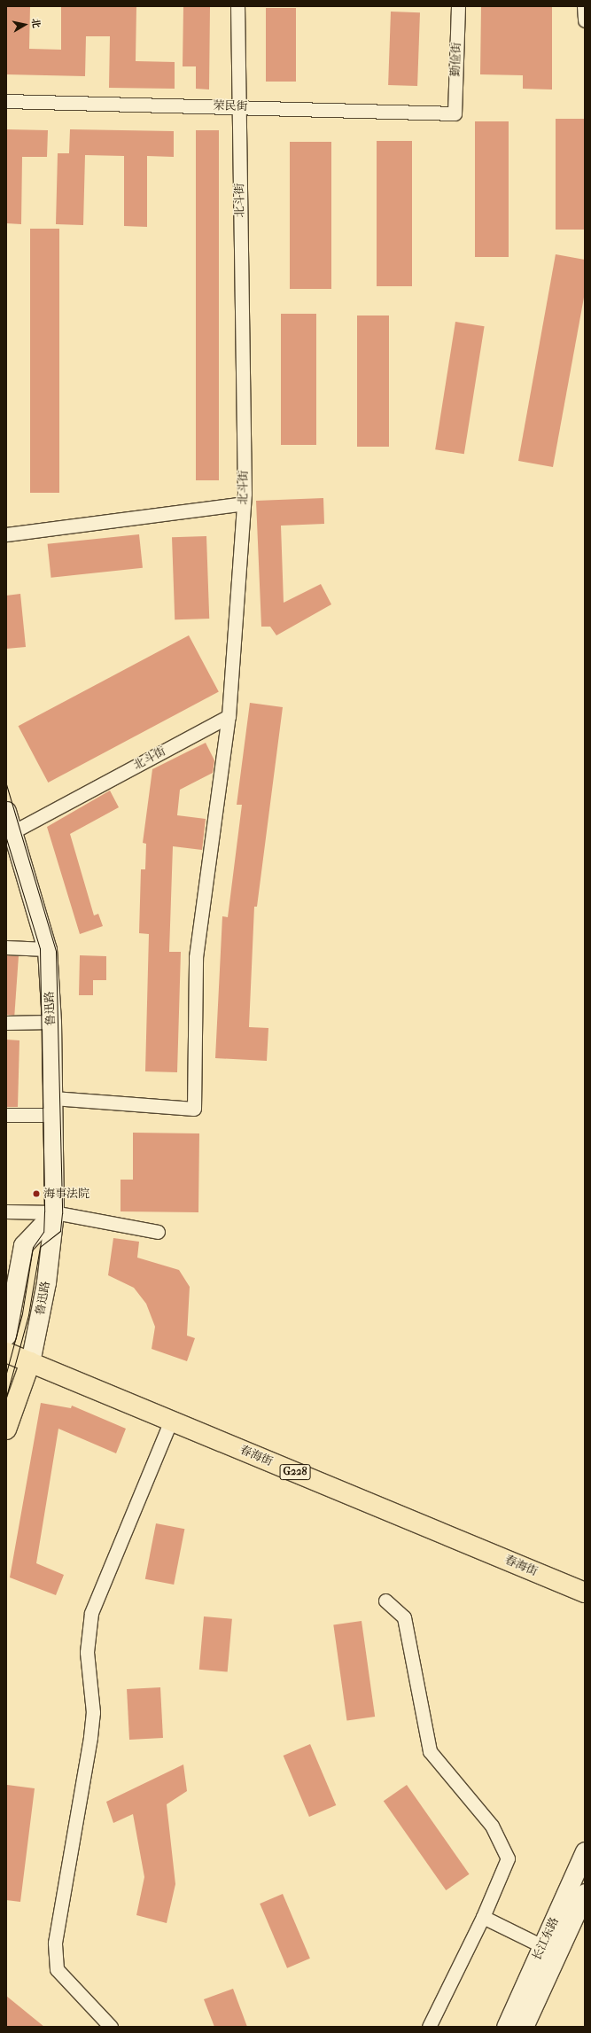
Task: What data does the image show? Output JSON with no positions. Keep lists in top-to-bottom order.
{
  "streets": {
    "highway": ["春海街", "G228"],
    "main road": ["鲁迅路", "长江东路"],
    "street": ["勤俭街", "荣民街", "北斗街"]
  },
  "crossings": [
    ["勤俭街", "荣民街"],
    ["荣民街", "北斗街"],
    ["北斗街", "鲁迅路"],
    ["鲁迅路", "春海街"]
  ],
  "places": ["海事法院"],
  "north": "right"
}
